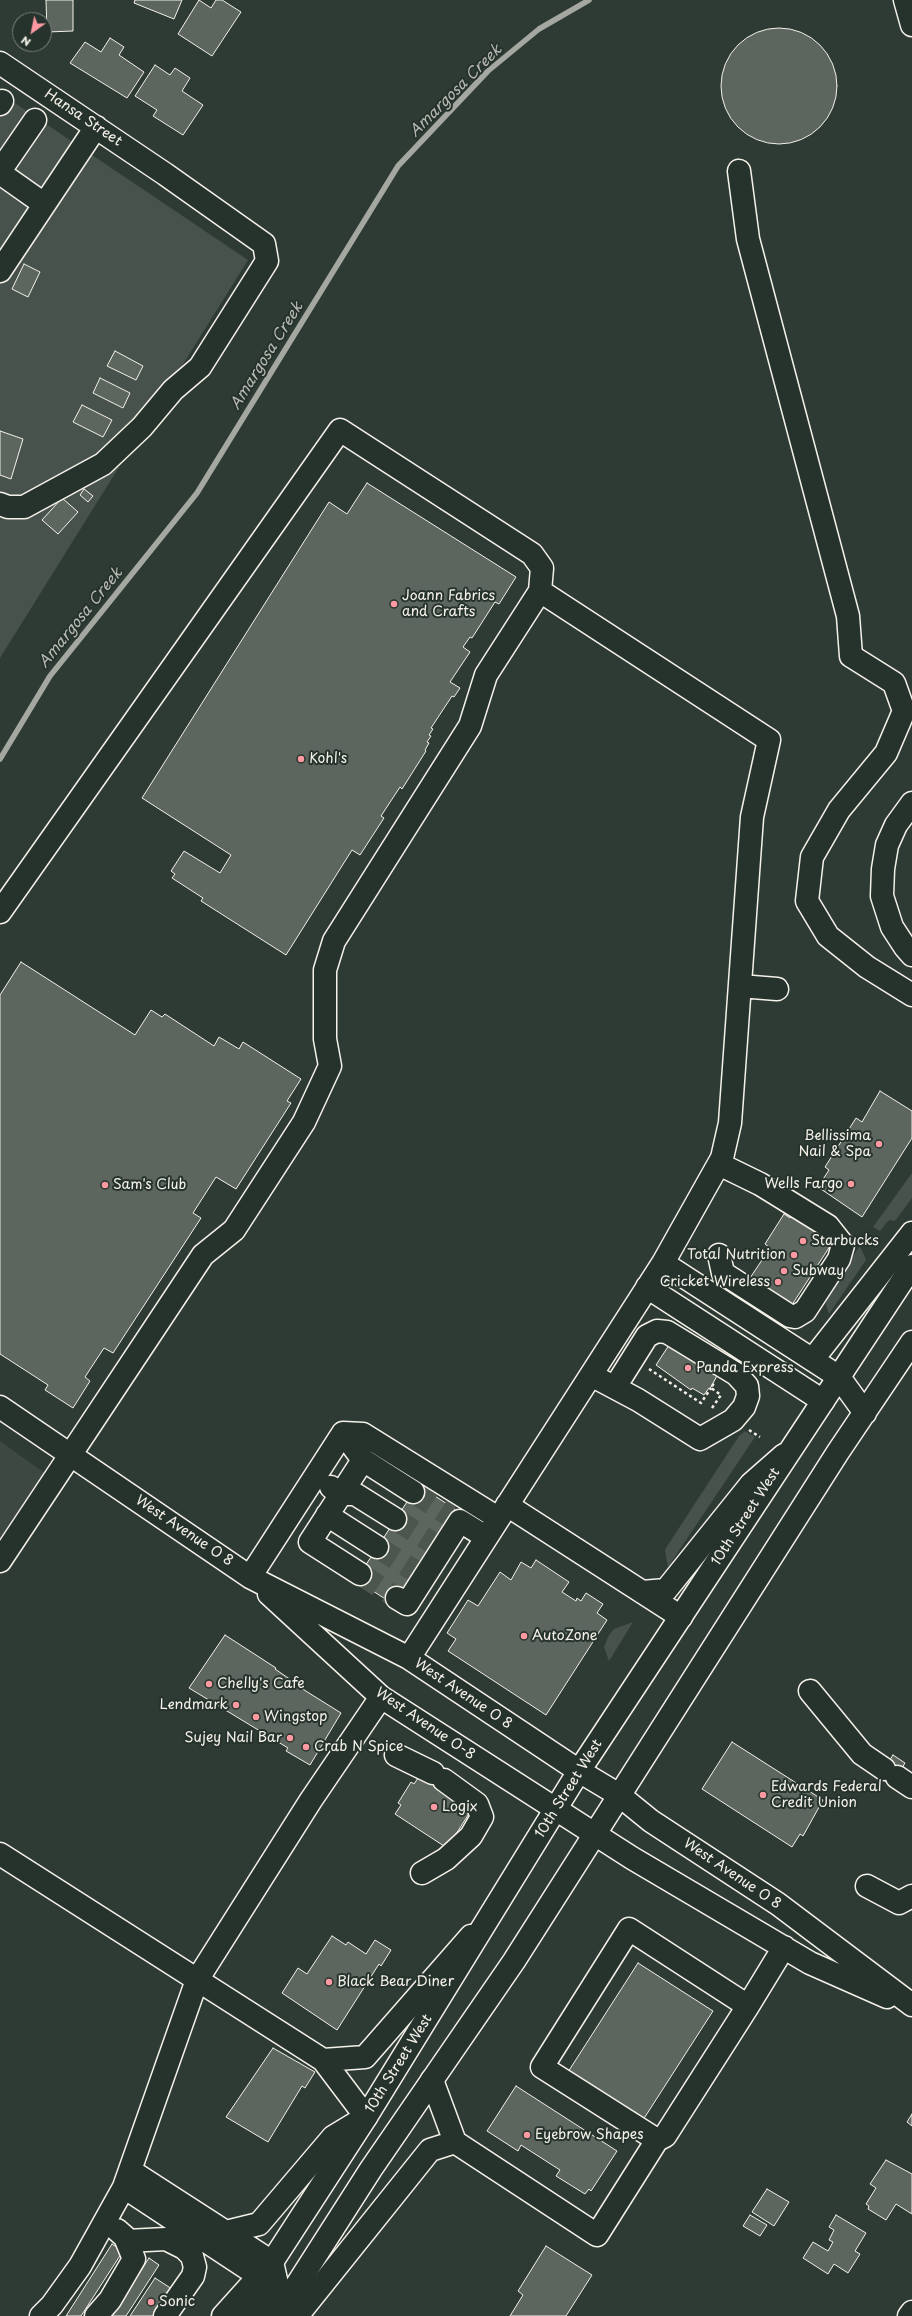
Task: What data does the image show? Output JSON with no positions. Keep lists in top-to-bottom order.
{
  "streets": {
    "main road": [
      "Hansa Street",
      "10th Street West",
      "West Avenue O 8",
      "West Avenue O-8"
    ]
  },
  "crossings": [
    ["10th Street West", "West Avenue O 8"],
    ["10th Street West", "West Avenue O-8"],
    ["West Avenue O 8", "West Avenue O-8"]
  ],
  "water": ["Amargosa Creek"],
  "places": [
    "Joann Fabrics and Crafts",
    "Kohl's",
    "Bellissima Nail & Spa",
    "Wells Fargo",
    "Sam's Club",
    "Starbucks",
    "Total Nutrition",
    "Subway",
    "Cricket Wireless",
    "Panda Express",
    "AutoZone",
    "Chelly's Cafe",
    "Lendmark",
    "Wingstop",
    "Sujey Nail Bar",
    "Crab N Spice",
    "Edwards Federal Credit Union",
    "Logix",
    "Black Bear Diner",
    "Eyebrow Shapes",
    "Sonic"
  ],
  "north": "bottom left"
}
